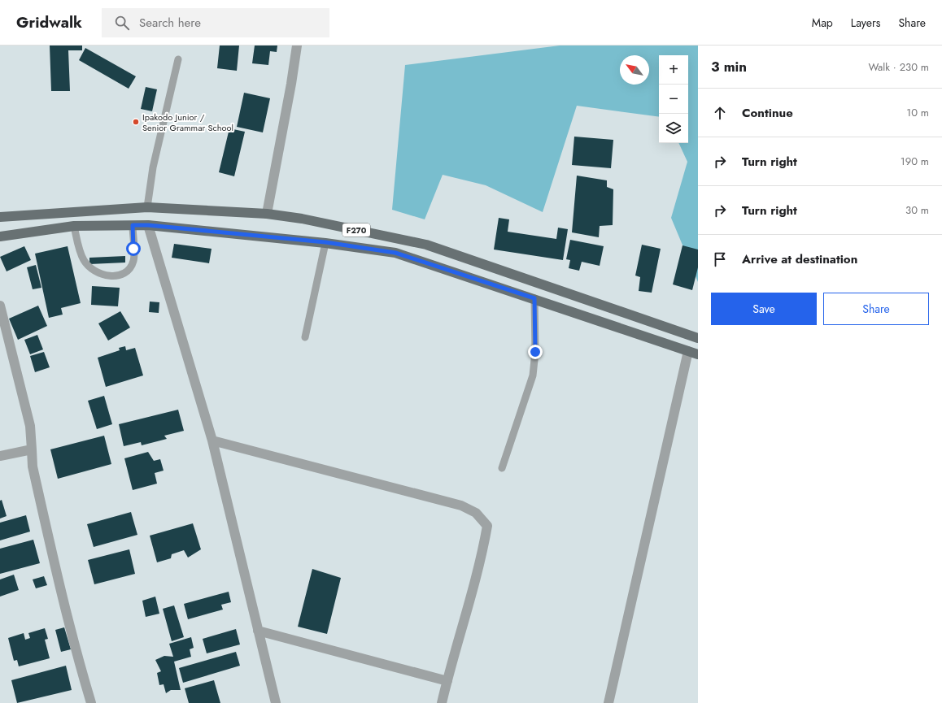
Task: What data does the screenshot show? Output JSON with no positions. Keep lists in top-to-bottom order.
{
  "streets": {
    "main road": ["F270"]
  },
  "places": ["Ipakodo Junior / Senior Grammar School"],
  "north": "top left",
  "page": {
    "header": "Gridwalk",
    "search": "Search here",
    "nav": ["Map", "Layers", "Share"],
    "heading": ["3 min", "Walk · 230 m"],
    "map_buttons": ["+", "−"],
    "list": [
      ["Continue", "10 m"],
      ["Turn right", "190 m"],
      ["Turn right", "30 m"],
      "Arrive at destination"
    ],
    "buttons": ["Save", "Share"]
  }
}
